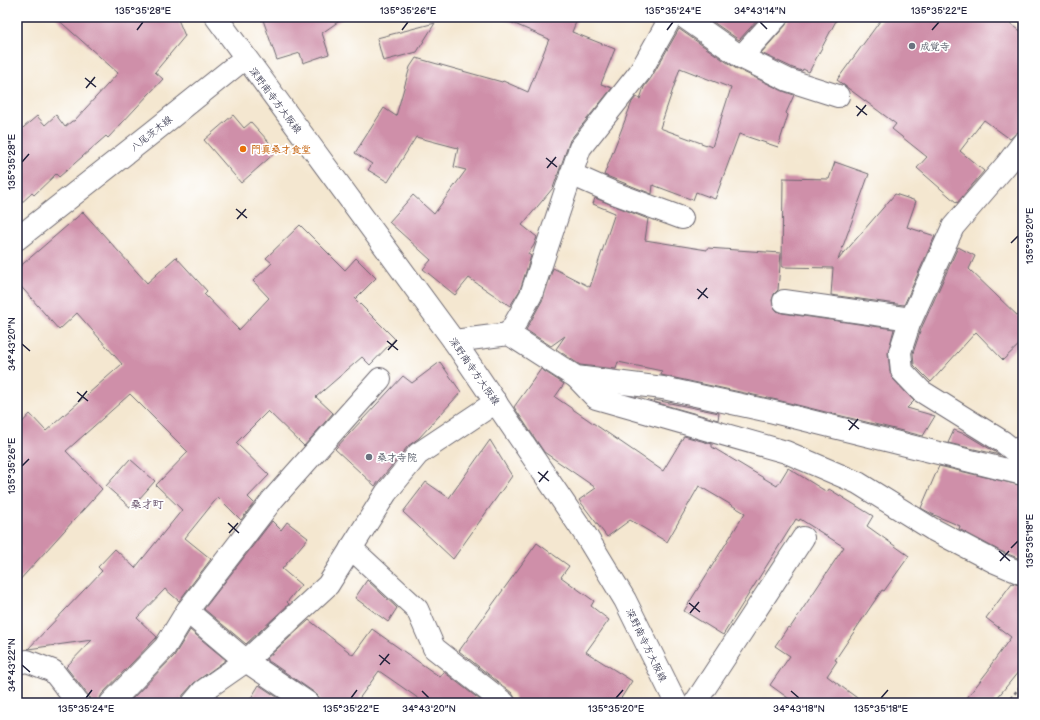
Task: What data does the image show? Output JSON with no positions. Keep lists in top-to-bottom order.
{
  "streets": {
    "street": ["深野南寺方大阪線", "八尾茨木線"]
  },
  "crossings": [
    ["深野南寺方大阪線", "八尾茨木線"]
  ],
  "districts": ["桑才町"],
  "places": ["成覚寺", "門真桑才食堂", "桑才寺院"],
  "coordinates": [
    "135°35'28\"E",
    "135°35'26\"E",
    "135°35'24\"E",
    "34°43'14\"N",
    "135°35'22\"E",
    "135°35'20\"E",
    "34°43'20\"N",
    "135°35'18\"E",
    "34°43'22\"N",
    "34°43'18\"N"
  ]
}
